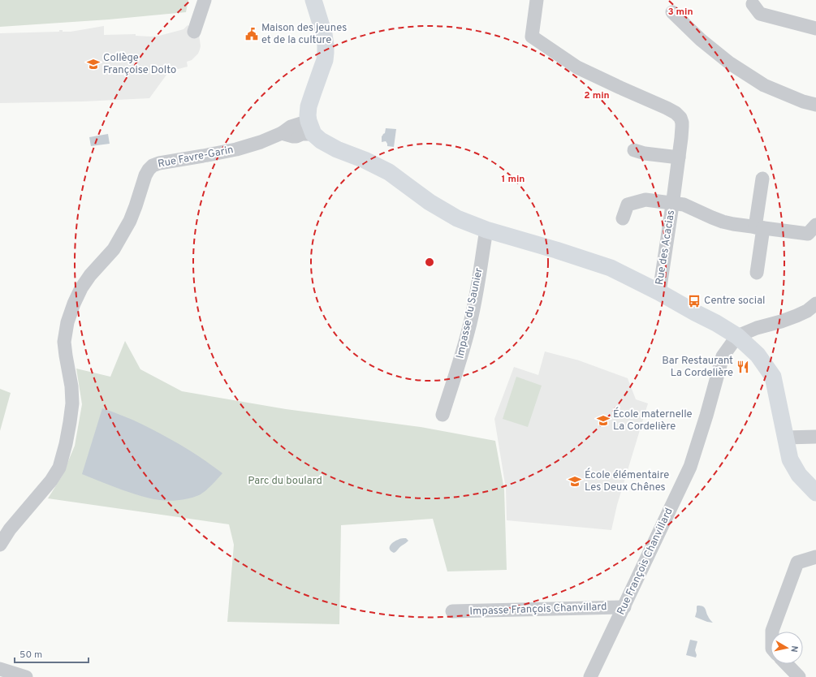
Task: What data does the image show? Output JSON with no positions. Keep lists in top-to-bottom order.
{
  "streets": {
    "street": [
      "Rue Favre-Garin",
      "Rue des Acacias",
      "Impasse du Saunier",
      "Rue François Chanvillard",
      "Impasse François Chanvillard"
    ]
  },
  "crossings": [
    ["Rue François Chanvillard", "Impasse François Chanvillard"]
  ],
  "parks": ["Parc du boulard"],
  "places": {
    "public building": ["Maison des jeunes et de la culture"],
    "school or university": ["Collège Françoise Dolto", "École maternelle La Cordelière", "École élémentaire Les Deux Chênes"],
    "bus stop": ["Centre social"],
    "restaurant": ["Bar Restaurant La Cordelière"]
  },
  "scale_bar": "50 m",
  "north": "right",
  "rings": ["3 min", "2 min", "1 min"]
}
